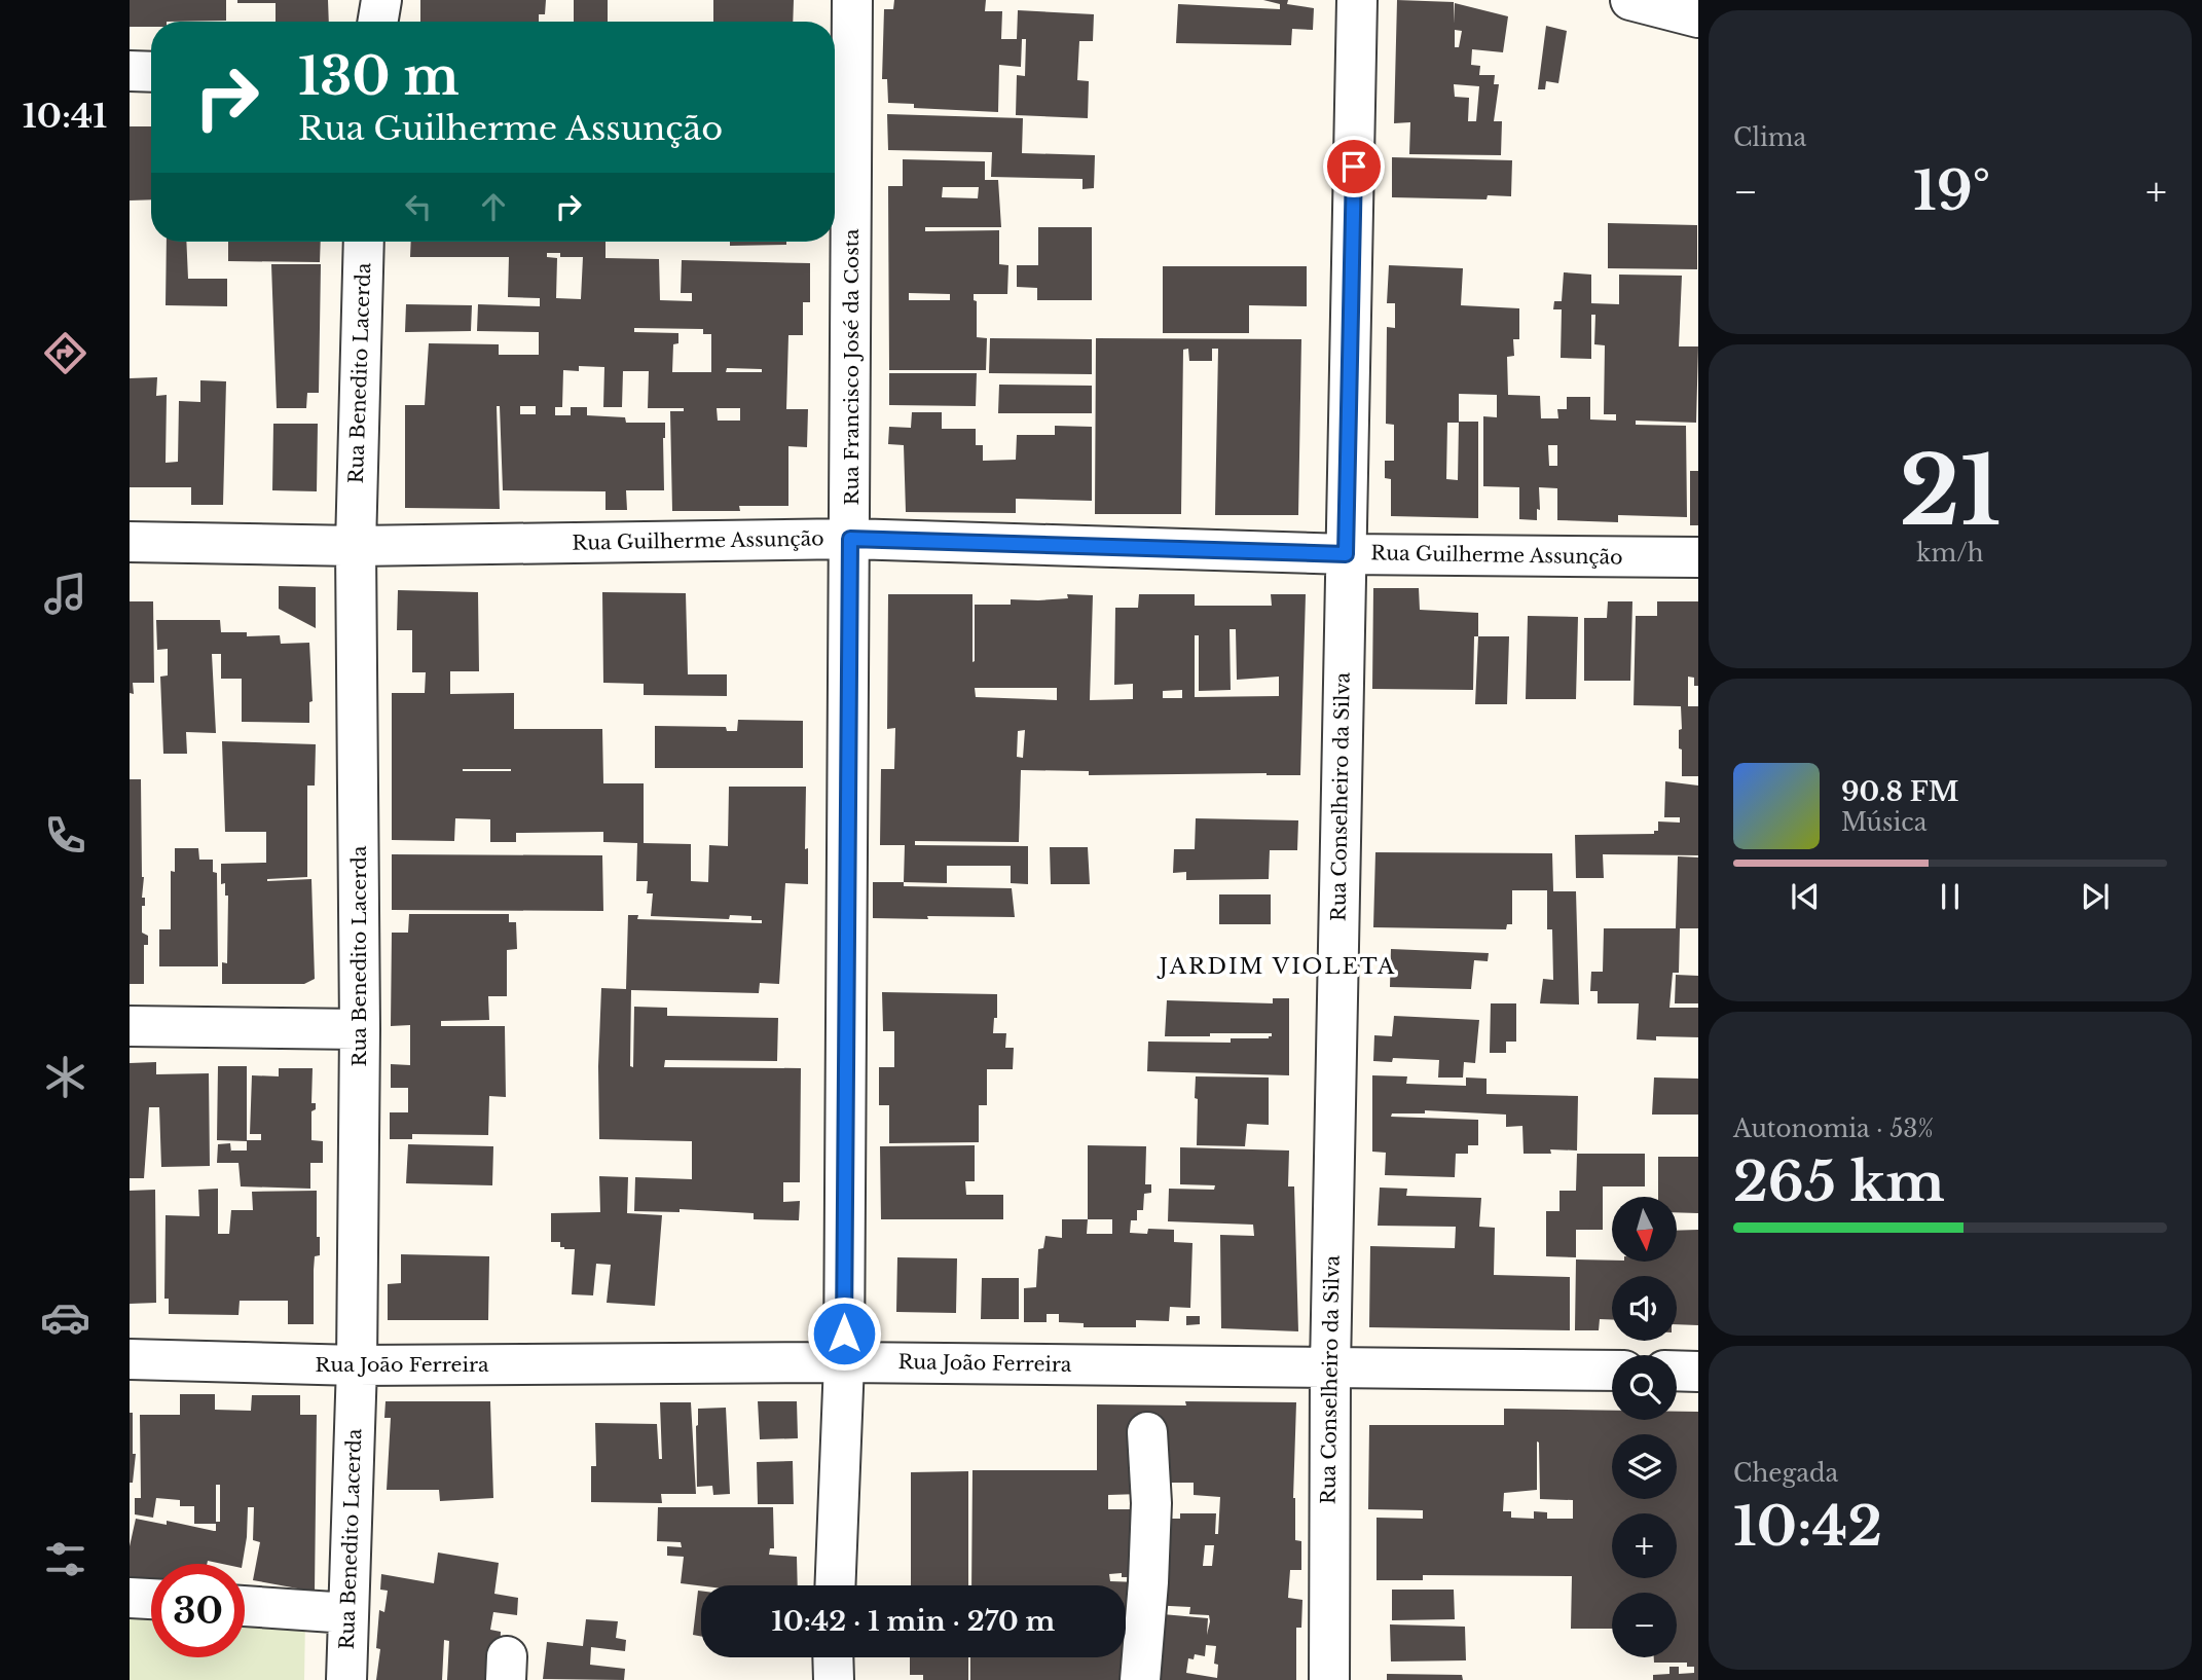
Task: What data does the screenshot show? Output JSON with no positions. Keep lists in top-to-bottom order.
{
  "streets": {
    "street": [
      "Rua Francisco José da Costa",
      "Rua Benedito Lacerda",
      "Rua Guilherme Assunção",
      "Rua Conselheiro da Silva",
      "Rua João Ferreira"
    ]
  },
  "crossings": [
    ["Rua Francisco José da Costa", "Rua Guilherme Assunção"],
    ["Rua Francisco José da Costa", "Rua João Ferreira"],
    ["Rua Benedito Lacerda", "Rua Guilherme Assunção"],
    ["Rua Benedito Lacerda", "Rua João Ferreira"],
    ["Rua Guilherme Assunção", "Rua Conselheiro da Silva"],
    ["Rua Conselheiro da Silva", "Rua João Ferreira"]
  ],
  "districts": ["JARDIM VIOLETA"],
  "north": "bottom",
  "page": {
    "tabs": "10:41",
    "tile": [
      "Clima",
      ["21", "km/h"],
      ["Autonomia · 53%", "265 km"],
      ["Chegada", "10:42"]
    ],
    "turn": ["130 m", "Rua Guilherme Assunção"],
    "heat": ["−", "19°", "+"],
    "song": ["90.8 FM", "Música"],
    "map_buttons": ["+", "−"],
    "limit": "30",
    "trip": "10:42 · 1 min · 270 m"
  }
}
